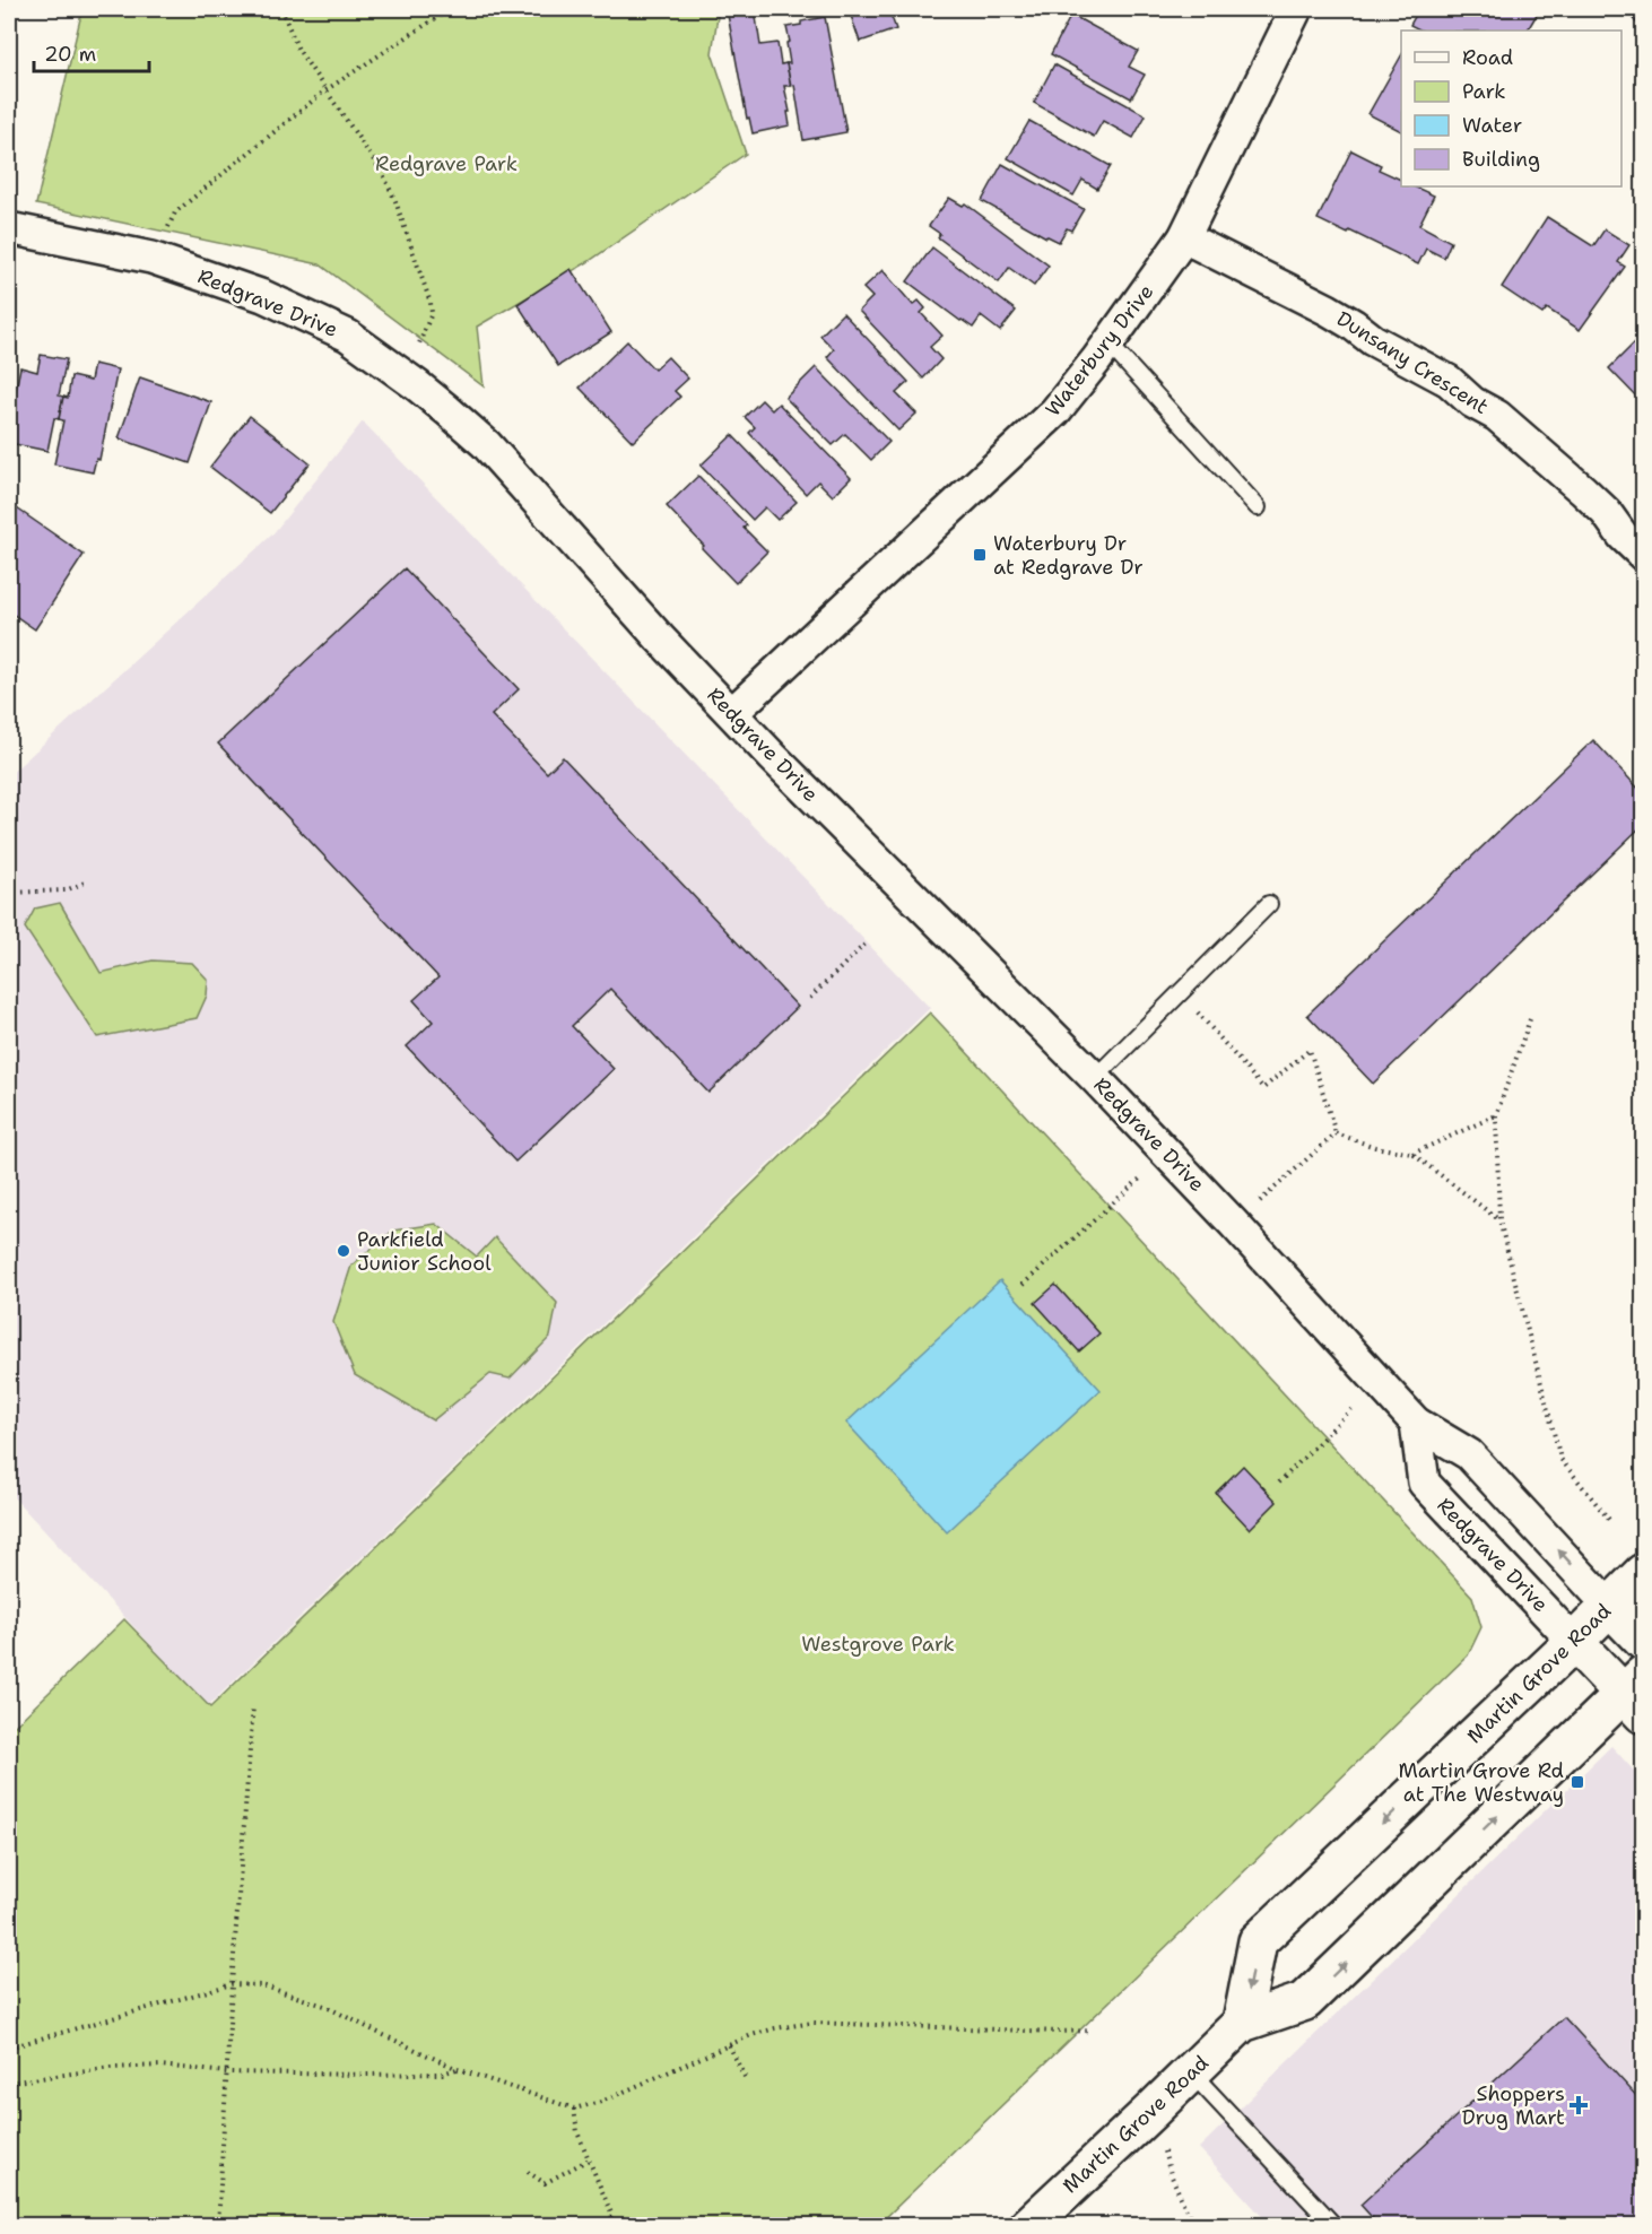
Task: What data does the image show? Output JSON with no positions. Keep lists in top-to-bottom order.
{
  "streets": {
    "main road": ["Martin Grove Road"],
    "street": ["Redgrave Drive", "Waterbury Drive", "Dunsany Crescent"]
  },
  "crossings": [
    ["Redgrave Drive", "Waterbury Drive"],
    ["Redgrave Drive", "Martin Grove Road"],
    ["Waterbury Drive", "Dunsany Crescent"]
  ],
  "parks": ["Redgrave Park", "Westgrove Park"],
  "places": {
    "transit": ["Waterbury Dr at Redgrave Dr", "Martin Grove Rd at The Westway"],
    "other": ["Parkfield Junior School"],
    "health": ["Shoppers Drug Mart"]
  },
  "legend": [
    "Road",
    "Park",
    "Water",
    "Building"
  ],
  "scale_bar": "20 m"
}
